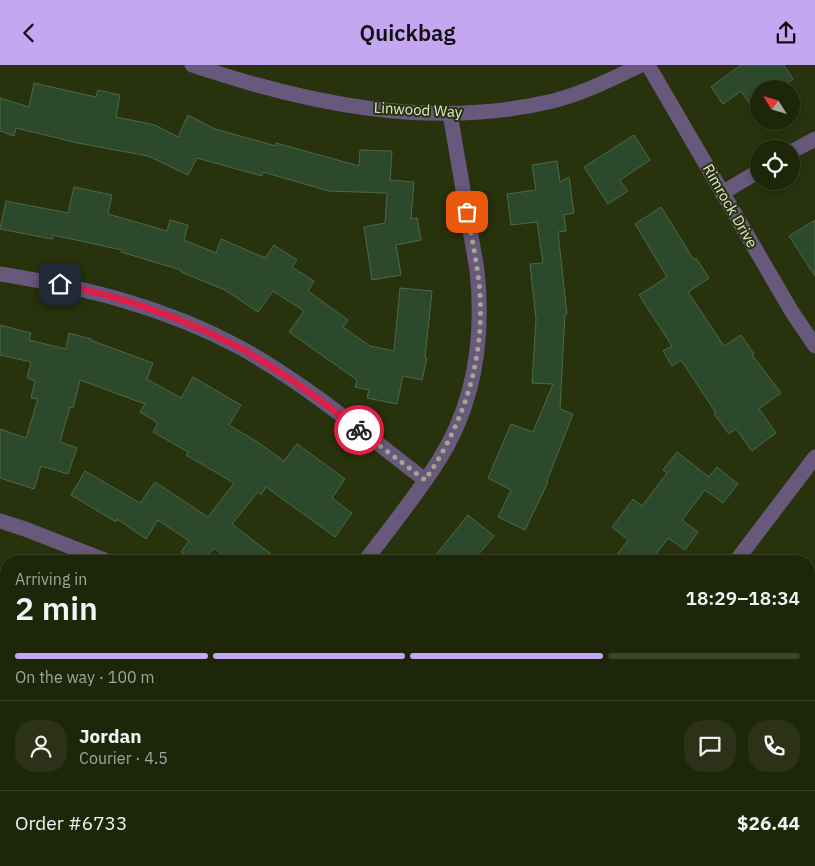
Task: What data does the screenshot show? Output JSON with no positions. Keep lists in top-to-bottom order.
{
  "streets": {
    "street": ["Linwood Way", "Rimrock Drive"]
  },
  "north": "top left",
  "page": {
    "header": "Quickbag",
    "heading": ["2 min", "Arriving in", "18:29–18:34"],
    "panel": [
      "Jordan",
      "Courier · 4.5",
      "Order #6733",
      "$26.44"
    ],
    "bar": "On the way · 100 m"
  }
}
